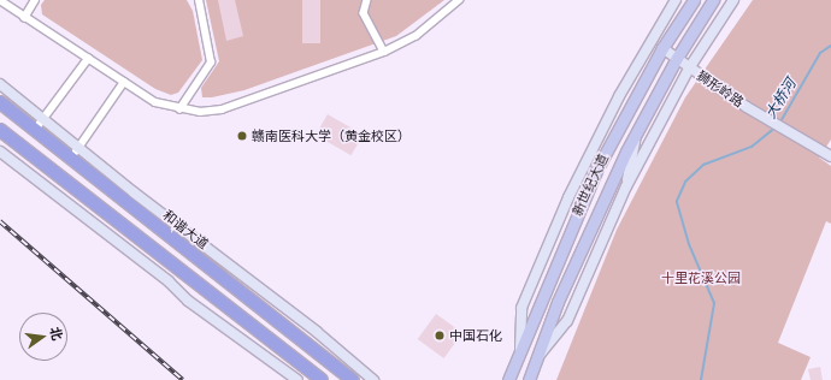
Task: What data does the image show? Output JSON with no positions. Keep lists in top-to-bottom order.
{
  "streets": {
    "highway": ["和谐大道"],
    "main road": ["新世纪大道"],
    "street": ["狮形岭路"]
  },
  "crossings": [
    ["狮形岭路", "新世纪大道"]
  ],
  "water": ["大桥河"],
  "parks": ["十里花溪公园"],
  "places": ["赣南医科大学（黄金校区）", "中国石化"],
  "north": "right"
}
